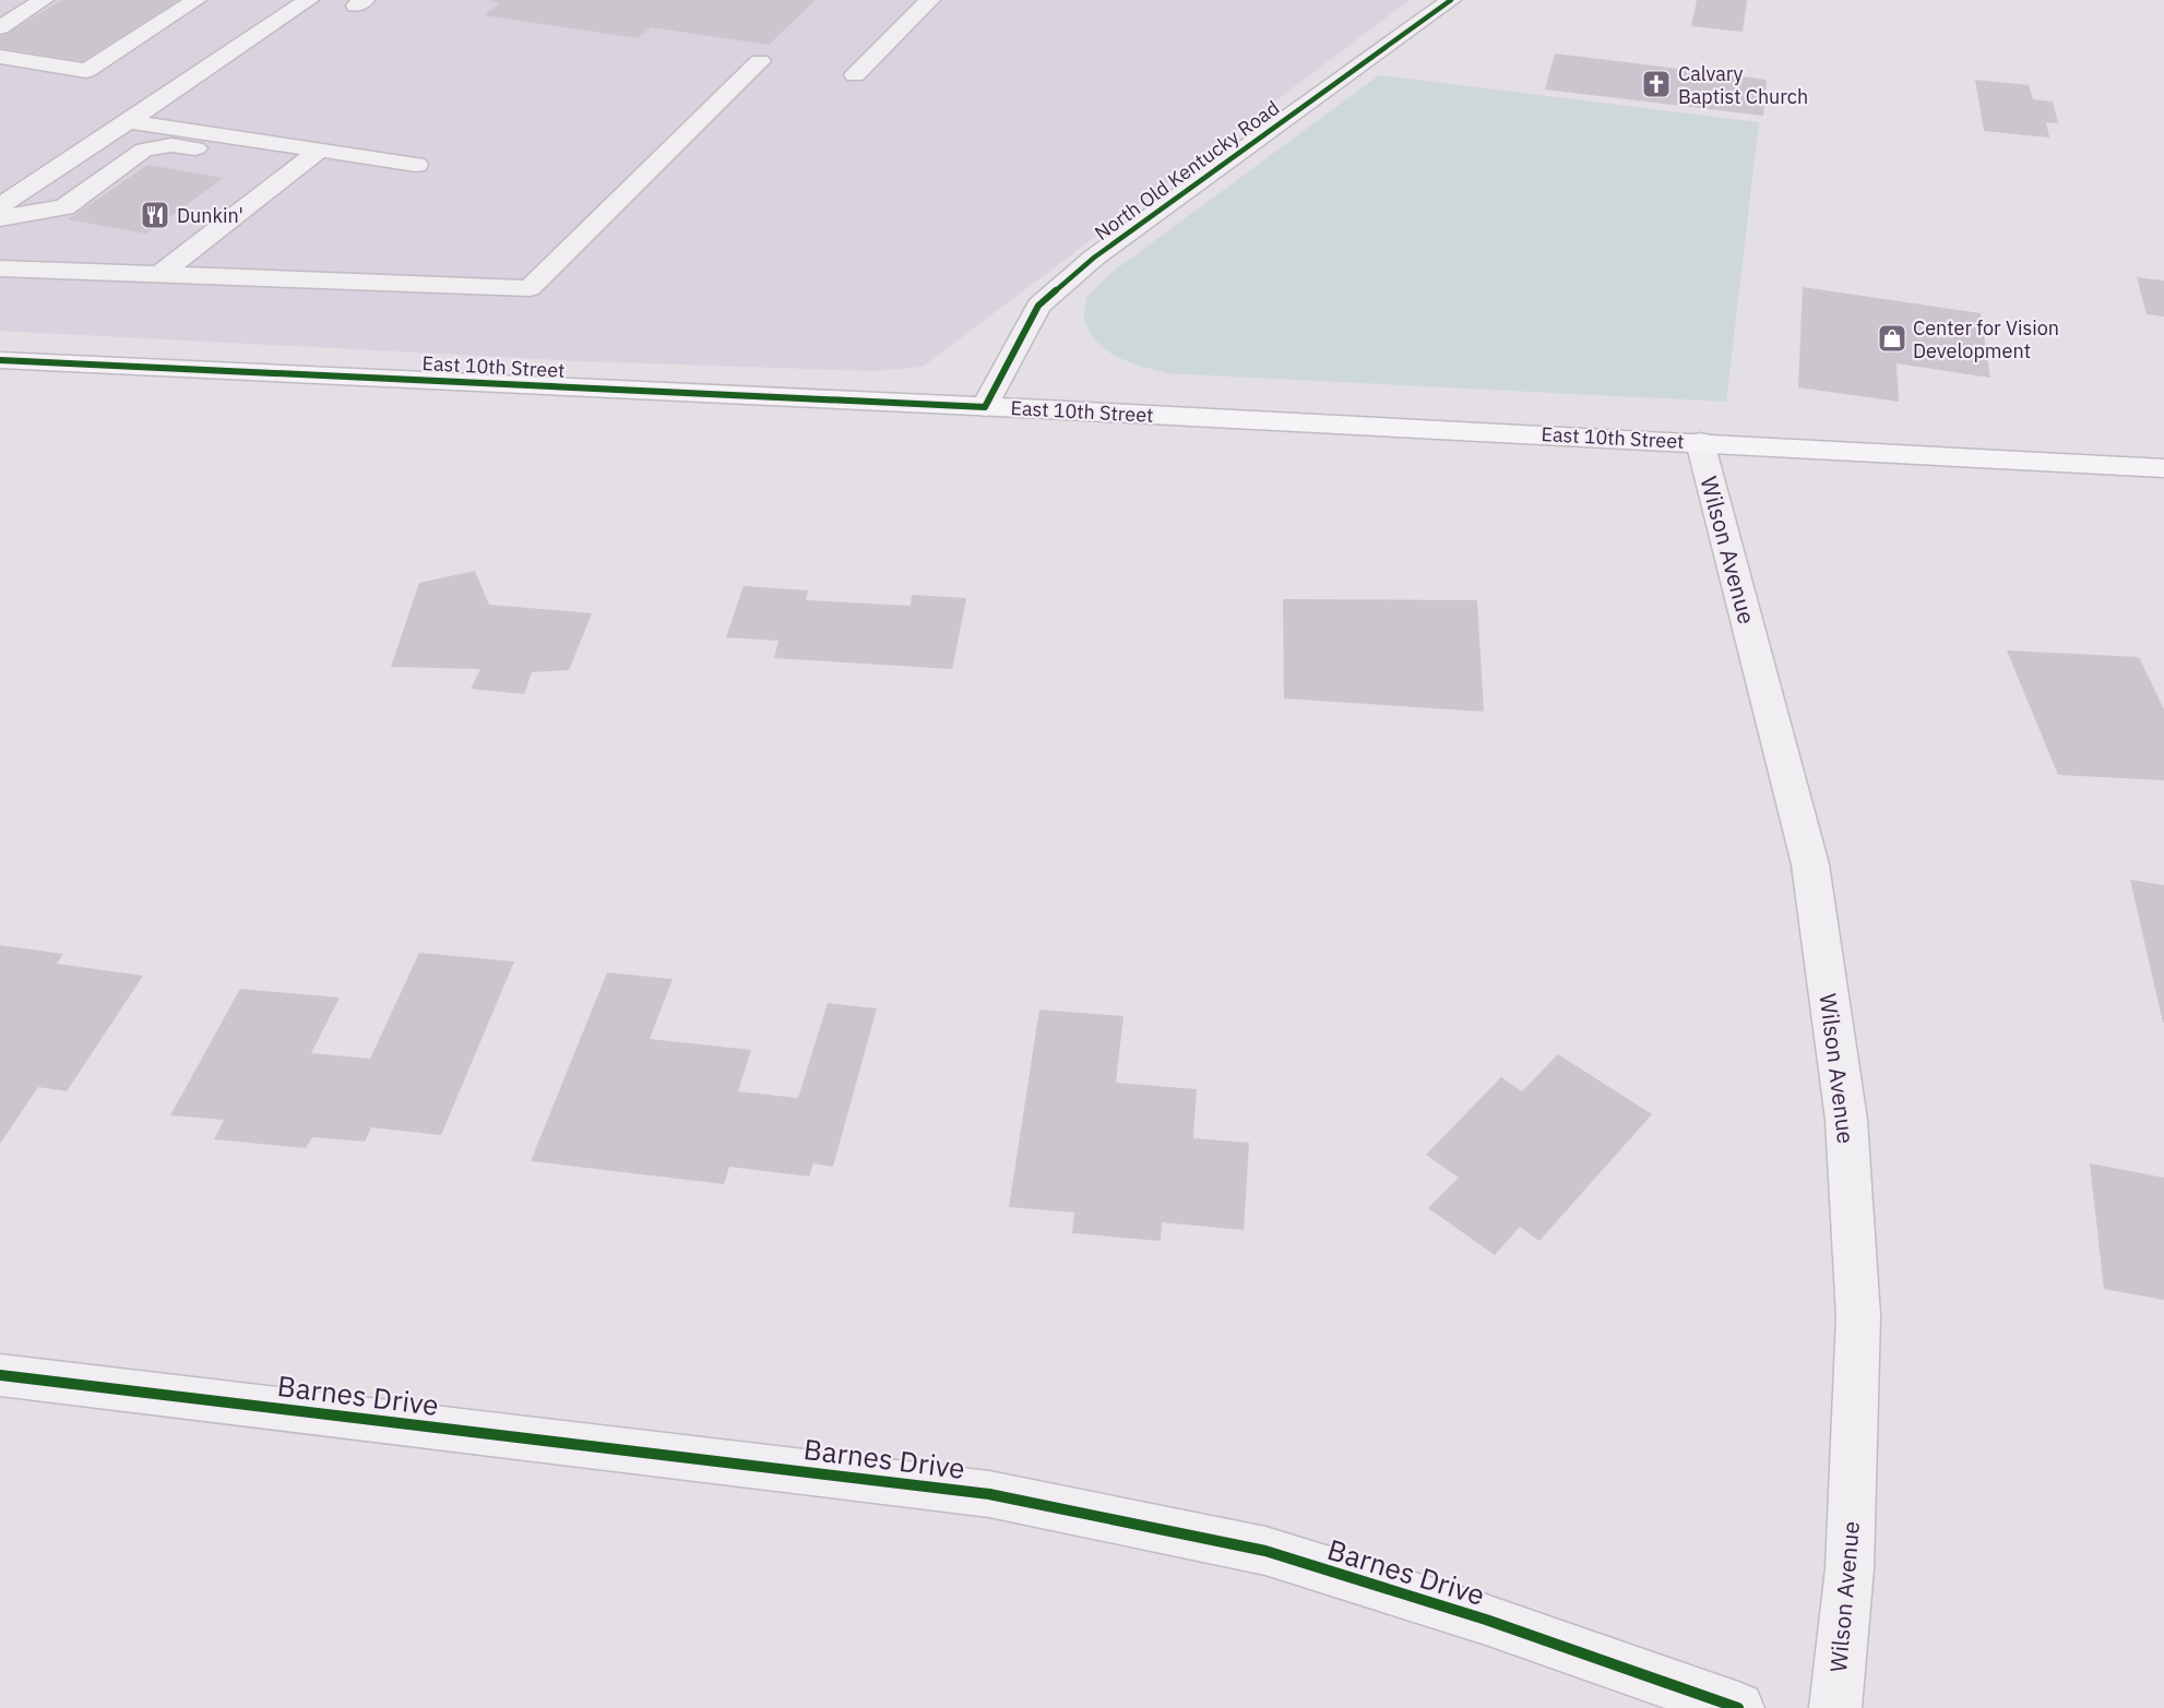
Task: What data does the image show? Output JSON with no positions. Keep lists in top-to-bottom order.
{
  "streets": {
    "main road": ["East 10th Street"],
    "street": ["North Old Kentucky Road", "Wilson Avenue", "Barnes Drive"]
  },
  "crossings": [
    ["North Old Kentucky Road", "East 10th Street"],
    ["East 10th Street", "Wilson Avenue"]
  ],
  "places": {
    "church": ["Calvary Baptist Church"],
    "restaurant": ["Dunkin'"],
    "shop": ["Center for Vision Development"]
  }
}
